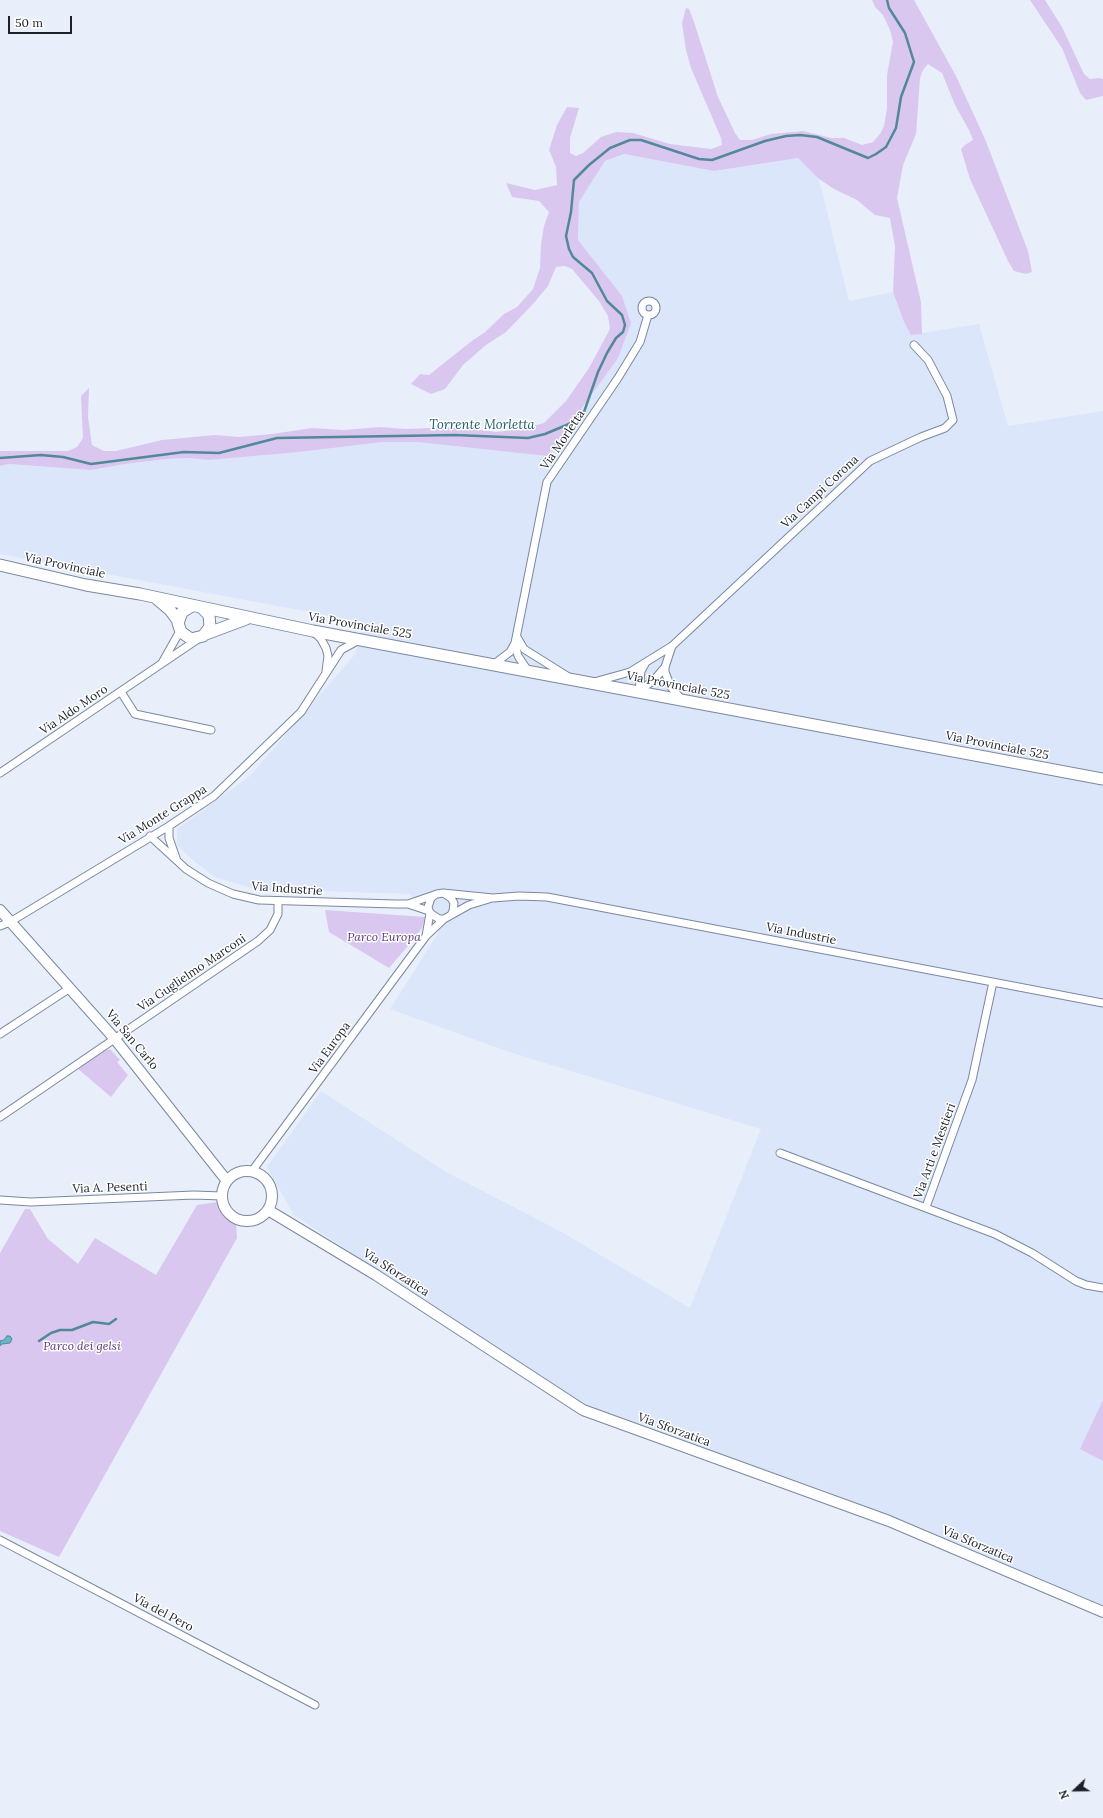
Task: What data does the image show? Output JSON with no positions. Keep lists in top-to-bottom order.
{
  "streets": {
    "main road": ["Via Provinciale", "Via Provinciale 525"],
    "street": [
      "Via Morletta",
      "Via Campi Corona",
      "Via Aldo Moro",
      "Via Monte Grappa",
      "Via Industrie",
      "Via Guglielmo Marconi",
      "Via San Carlo",
      "Via Europa",
      "Via Arti e Mestieri",
      "Via A. Pesenti",
      "Via Sforzatica",
      "Via del Pero"
    ]
  },
  "crossings": [
    ["Via Campi Corona", "Via Provinciale 525"],
    ["Via Provinciale", "Via Provinciale 525"],
    ["Via Provinciale 525", "Via Aldo Moro"],
    ["Via Monte Grappa", "Via Industrie"],
    ["Via Monte Grappa", "Via San Carlo"],
    ["Via Industrie", "Via Guglielmo Marconi"],
    ["Via Industrie", "Via Europa"],
    ["Via Industrie", "Via Arti e Mestieri"],
    ["Via Guglielmo Marconi", "Via San Carlo"],
    ["Via San Carlo", "Via Europa"],
    ["Via San Carlo", "Via A. Pesenti"],
    ["Via San Carlo", "Via Sforzatica"],
    ["Via Europa", "Via A. Pesenti"],
    ["Via Europa", "Via Sforzatica"],
    ["Via A. Pesenti", "Via Sforzatica"]
  ],
  "water": ["Torrente Morletta"],
  "parks": ["Parco Europa", "Parco dei gelsi"],
  "scale_bar": "50 m",
  "north": "left"
}
